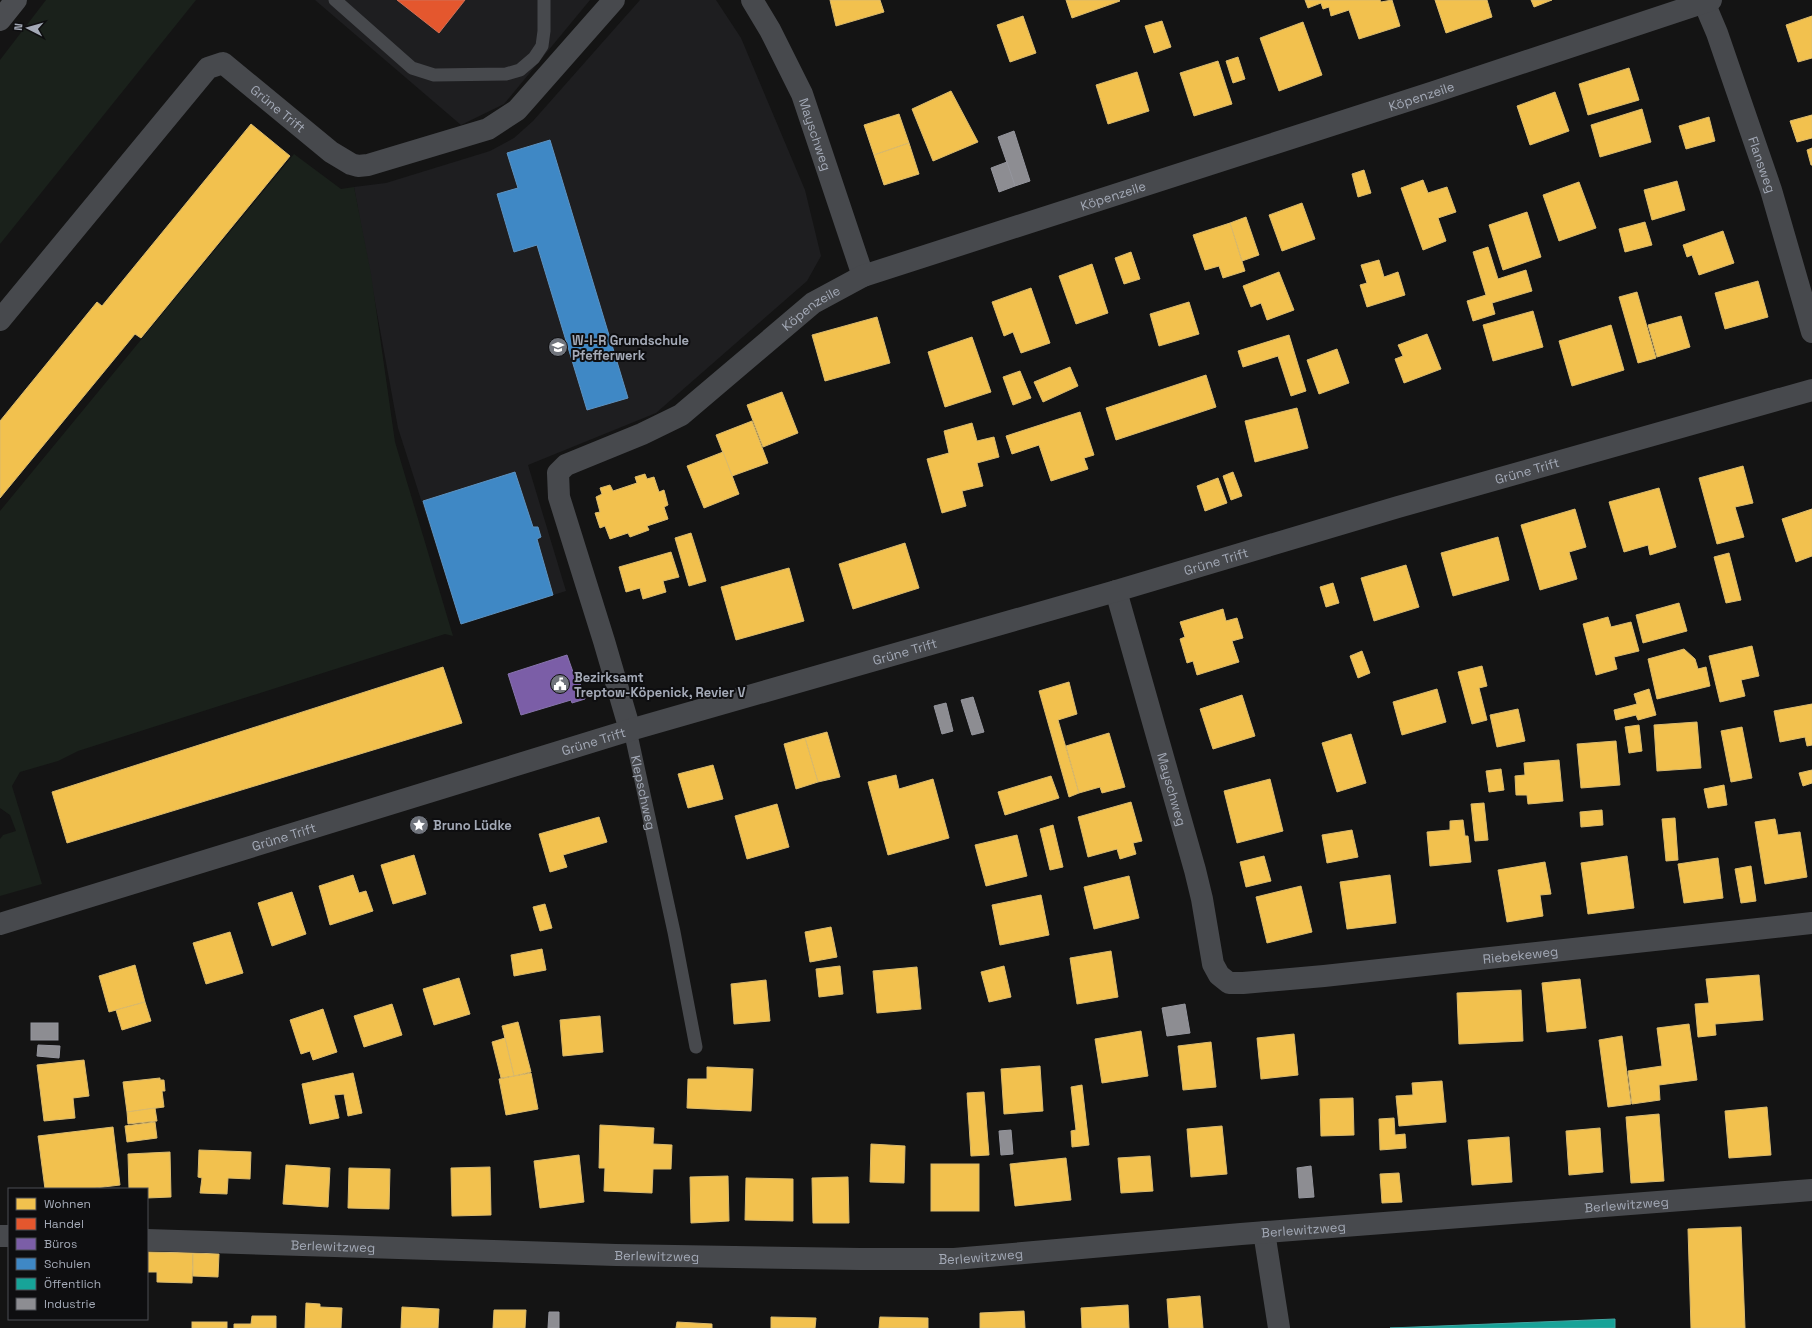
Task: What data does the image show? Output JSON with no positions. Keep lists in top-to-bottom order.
{
  "streets": {
    "street": [
      "Köpenzeile",
      "Grüne Trift",
      "Mayschweg",
      "Flansweg",
      "Klepschweg",
      "Riebekeweg",
      "Berlewitzweg"
    ]
  },
  "crossings": [
    ["Köpenzeile", "Mayschweg"],
    ["Köpenzeile", "Flansweg"],
    ["Köpenzeile", "Klepschweg"],
    ["Grüne Trift", "Mayschweg"],
    ["Grüne Trift", "Klepschweg"],
    ["Mayschweg", "Riebekeweg"]
  ],
  "places": {
    "school or university": ["W-I-R Grundschule Pfefferwerk"],
    "public building": ["Bezirksamt Treptow-Köpenick, Revier V"],
    "place": ["Bruno Lüdke"]
  },
  "legend": [
    "Wohnen",
    "Handel",
    "Büros",
    "Schulen",
    "Öffentlich",
    "Industrie"
  ],
  "north": "left"
}
